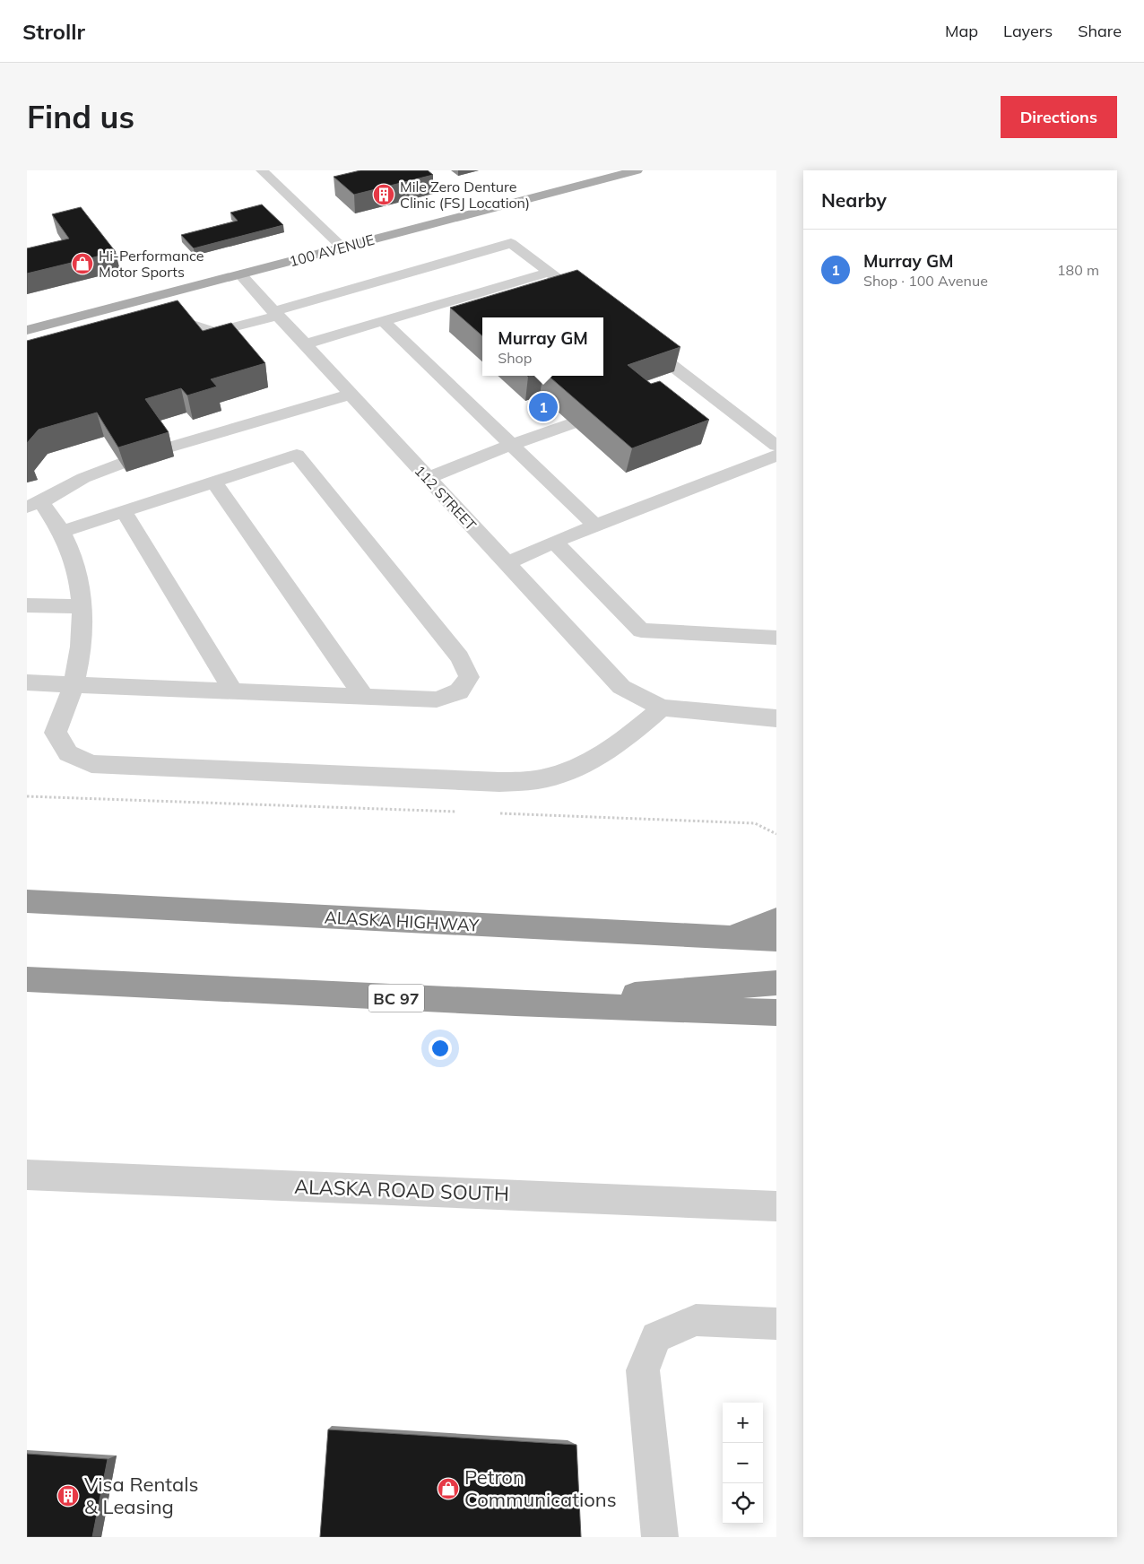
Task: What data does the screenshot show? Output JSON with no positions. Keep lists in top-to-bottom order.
{
  "streets": {
    "highway": ["ALASKA HIGHWAY", "BC 97"],
    "main road": ["100 AVENUE"],
    "street": ["112 STREET", "ALASKA ROAD SOUTH"]
  },
  "crossings": [
    ["100 AVENUE", "112 STREET"]
  ],
  "places": {
    "building": ["Mile Zero Denture Clinic (FSJ Location)", "Visa Rentals & Leasing"],
    "shop": ["Hi-Performance Motor Sports", "Petron Communications"]
  },
  "page": {
    "header": "Strollr",
    "nav": ["Map", "Layers", "Share"],
    "buttons": "Directions",
    "title": "Find us",
    "heading": "Nearby",
    "list": [
      {
        "mark": "1",
        "name": "Murray GM",
        "note": "Shop · 100 Avenue",
        "value": "180 m"
      }
    ],
    "popup": ["Murray GM", "Shop"],
    "pins": "1",
    "map_buttons": ["+", "−"]
  }
}
